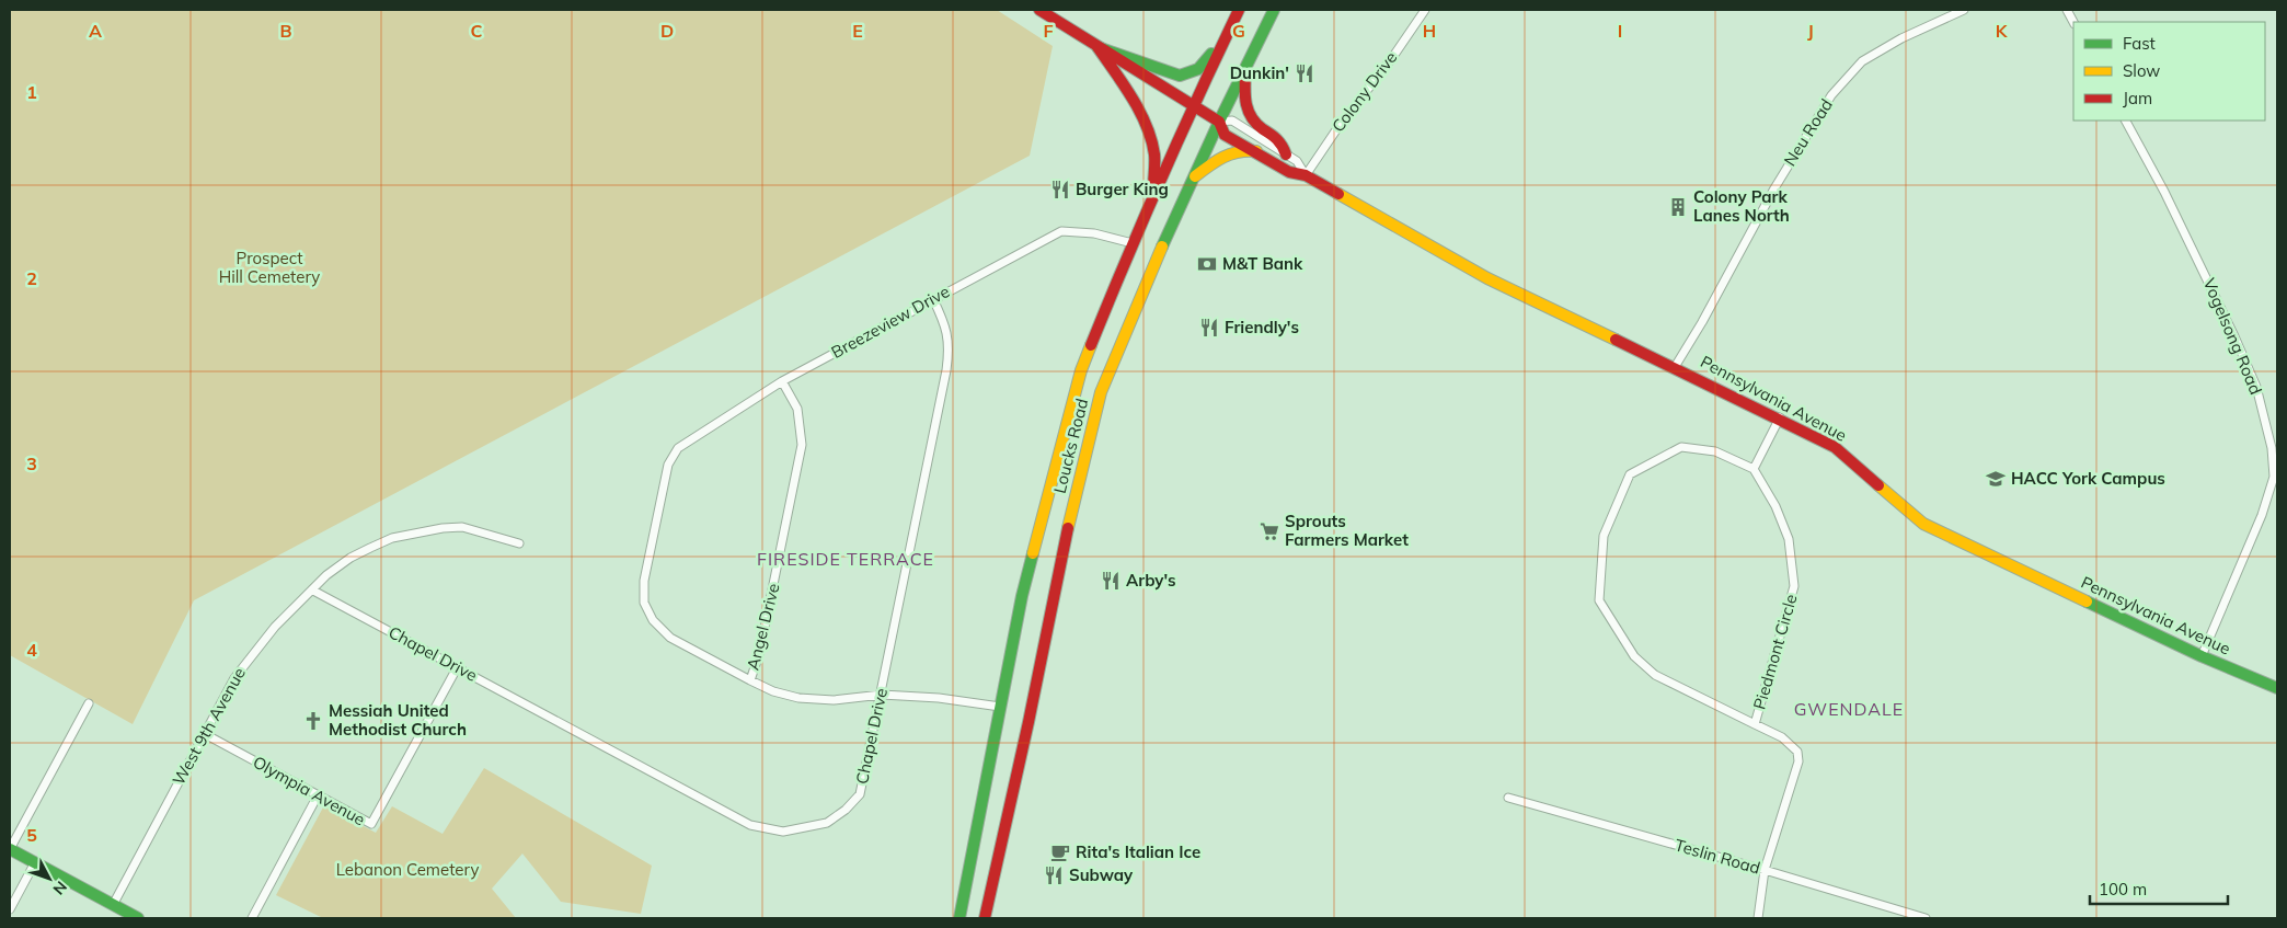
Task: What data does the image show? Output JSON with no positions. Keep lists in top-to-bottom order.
{
  "streets": {
    "main road": ["Pennsylvania Avenue", "Loucks Road"],
    "street": [
      "Colony Drive",
      "Neu Road",
      "Breezeview Drive",
      "Vogelsong Road",
      "Angel Drive",
      "Piedmont Circle",
      "Chapel Drive",
      "West 9th Avenue",
      "Olympia Avenue",
      "Teslin Road"
    ]
  },
  "crossings": [
    ["Colony Drive", "Pennsylvania Avenue"],
    ["Neu Road", "Pennsylvania Avenue"],
    ["Breezeview Drive", "Loucks Road"],
    ["Breezeview Drive", "Angel Drive"],
    ["Breezeview Drive", "Chapel Drive"],
    ["Vogelsong Road", "Pennsylvania Avenue"],
    ["Pennsylvania Avenue", "Loucks Road"],
    ["Chapel Drive", "West 9th Avenue"],
    ["Chapel Drive", "Olympia Avenue"],
    ["West 9th Avenue", "Olympia Avenue"]
  ],
  "districts": ["FIRESIDE TERRACE", "GWENDALE"],
  "parks": ["Prospect Hill Cemetery", "Lebanon Cemetery"],
  "places": {
    "restaurant": [
      "Dunkin'",
      "Burger King",
      "Friendly's",
      "Arby's",
      "Subway"
    ],
    "building": ["Colony Park Lanes North"],
    "bank": ["M&T Bank"],
    "school or university": ["HACC York Campus"],
    "supermarket": ["Sprouts Farmers Market"],
    "church": ["Messiah United Methodist Church"],
    "cafe": ["Rita's Italian Ice"]
  },
  "legend": ["Fast", "Slow", "Jam"],
  "scale_bar": "100 m",
  "north": "bottom right",
  "grid": {
    "columns": [
      "A",
      "B",
      "C",
      "D",
      "E",
      "F",
      "G",
      "H",
      "I",
      "J",
      "K"
    ],
    "rows": [
      "1",
      "2",
      "3",
      "4",
      "5"
    ]
  }
}
